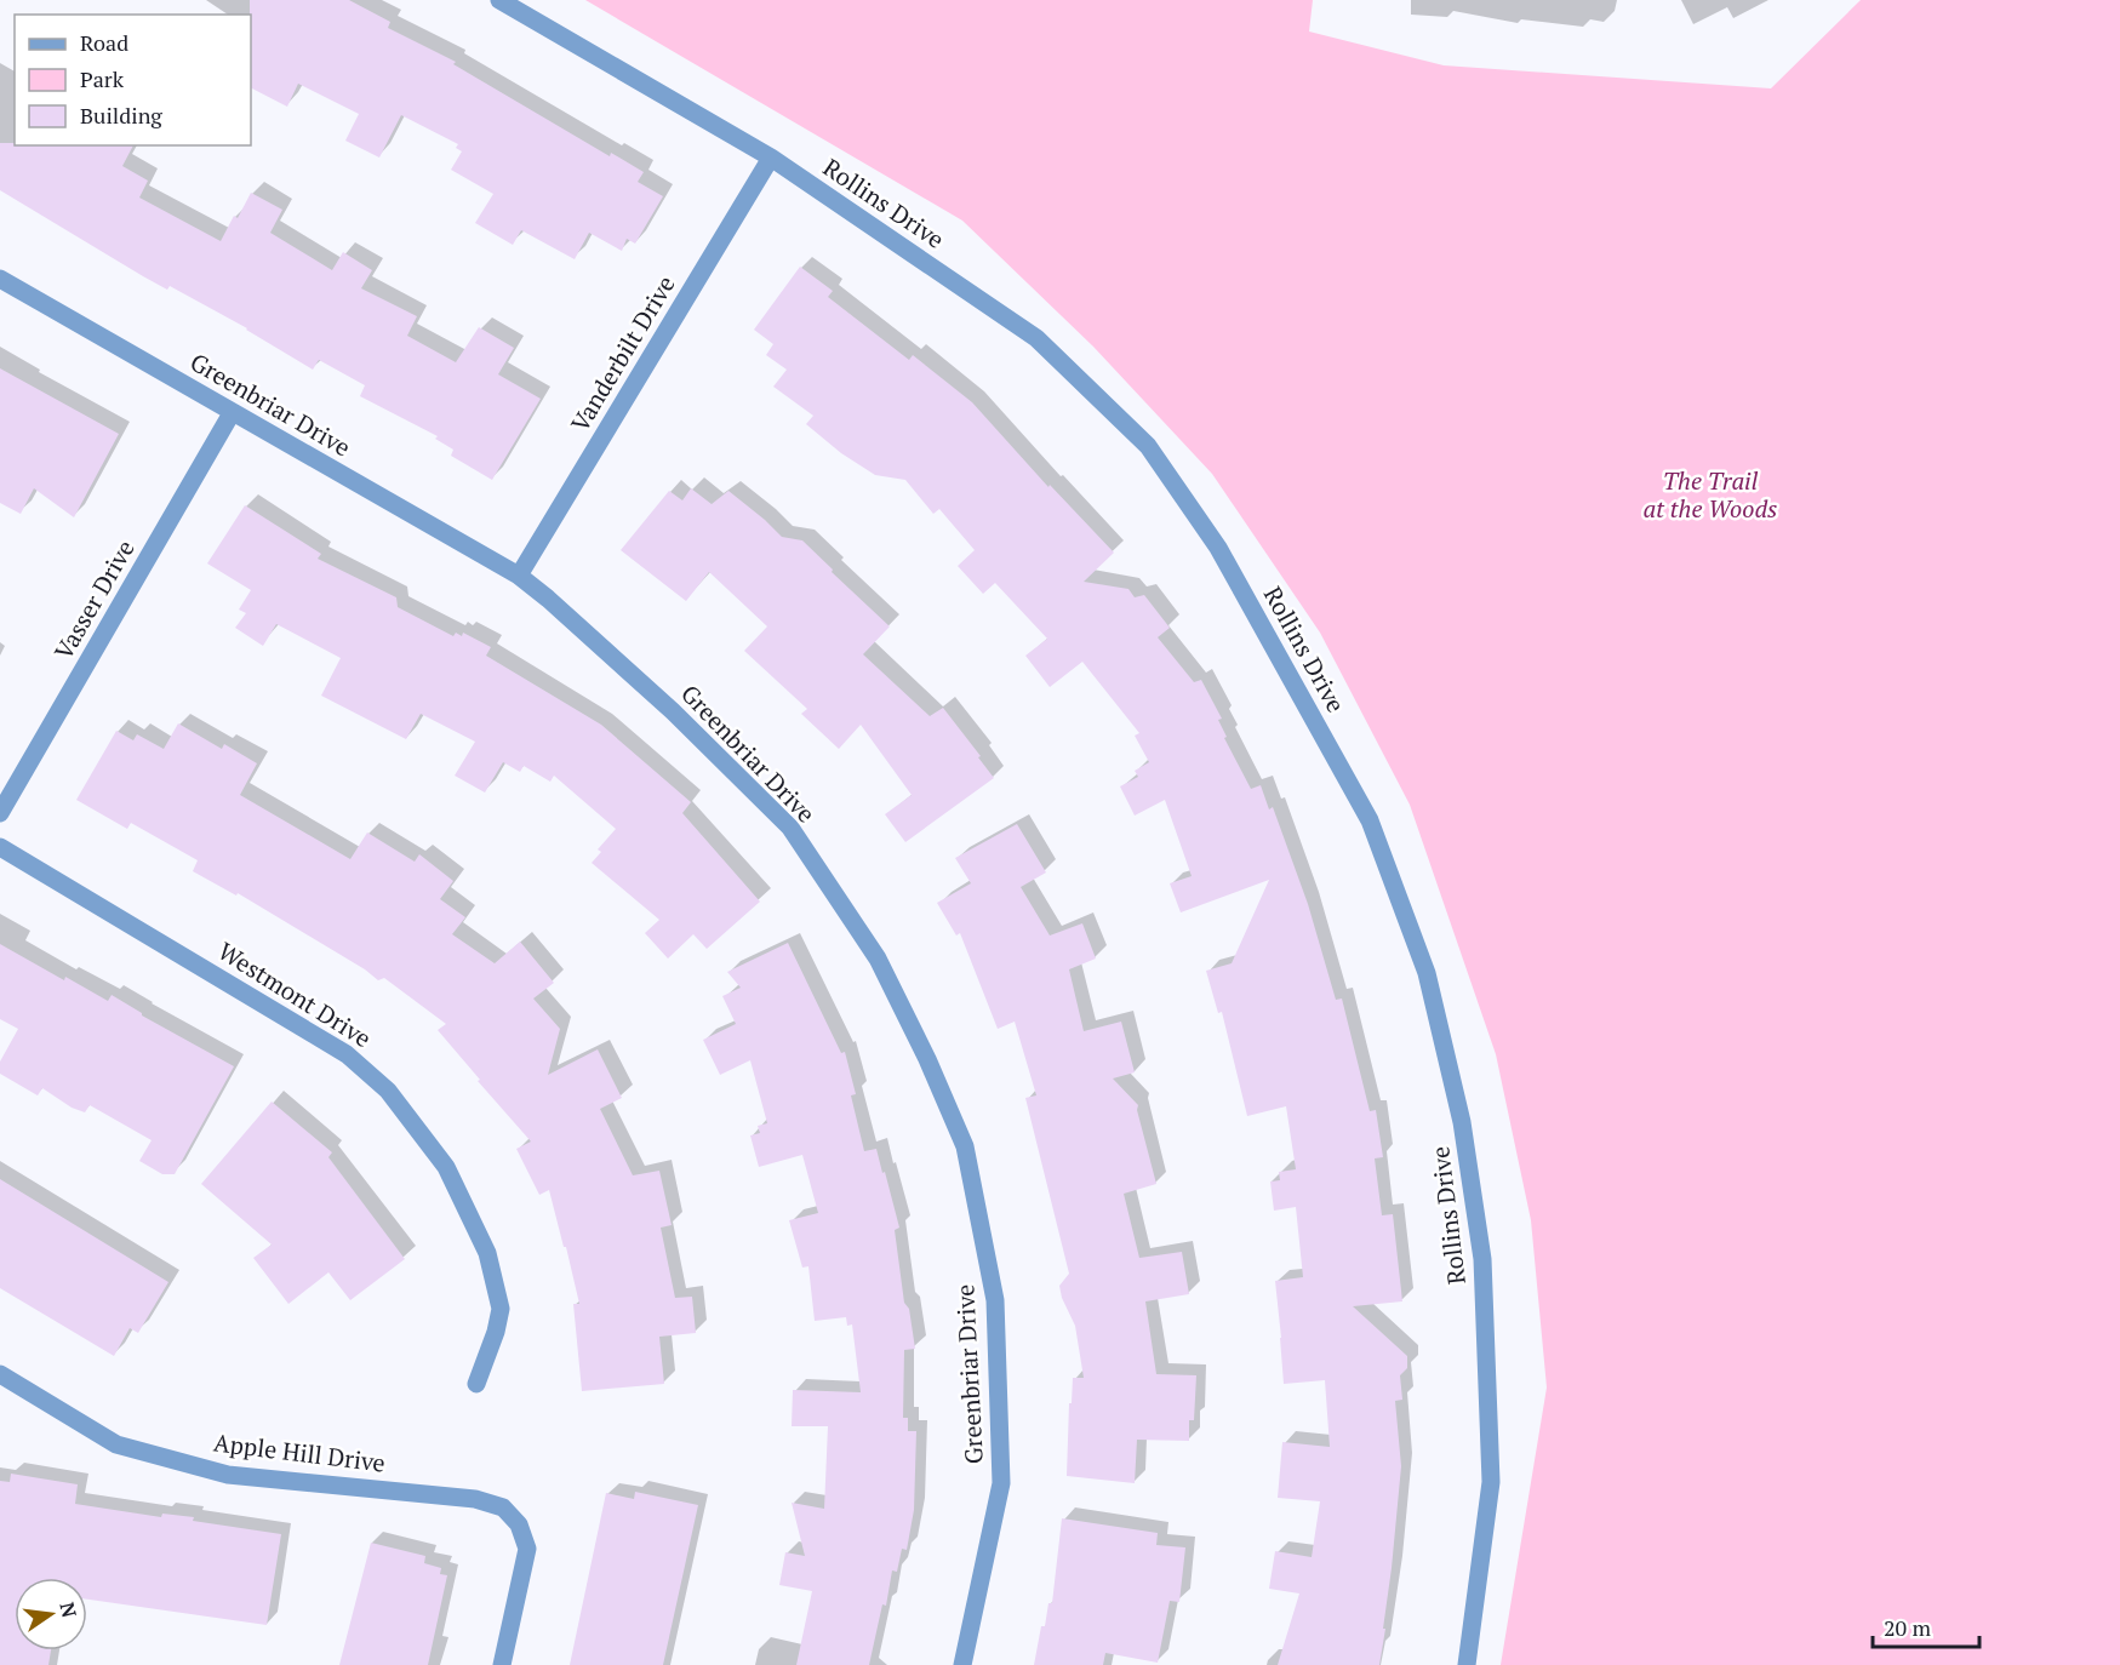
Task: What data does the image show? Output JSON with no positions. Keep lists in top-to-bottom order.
{
  "streets": {
    "street": [
      "Rollins Drive",
      "Vanderbilt Drive",
      "Greenbriar Drive",
      "Vasser Drive",
      "Westmont Drive",
      "Apple Hill Drive"
    ]
  },
  "crossings": [
    ["Rollins Drive", "Vanderbilt Drive"],
    ["Vanderbilt Drive", "Greenbriar Drive"],
    ["Greenbriar Drive", "Vasser Drive"]
  ],
  "parks": ["The Trail at the Woods"],
  "legend": ["Road", "Park", "Building"],
  "scale_bar": "20 m",
  "north": "right"
}
